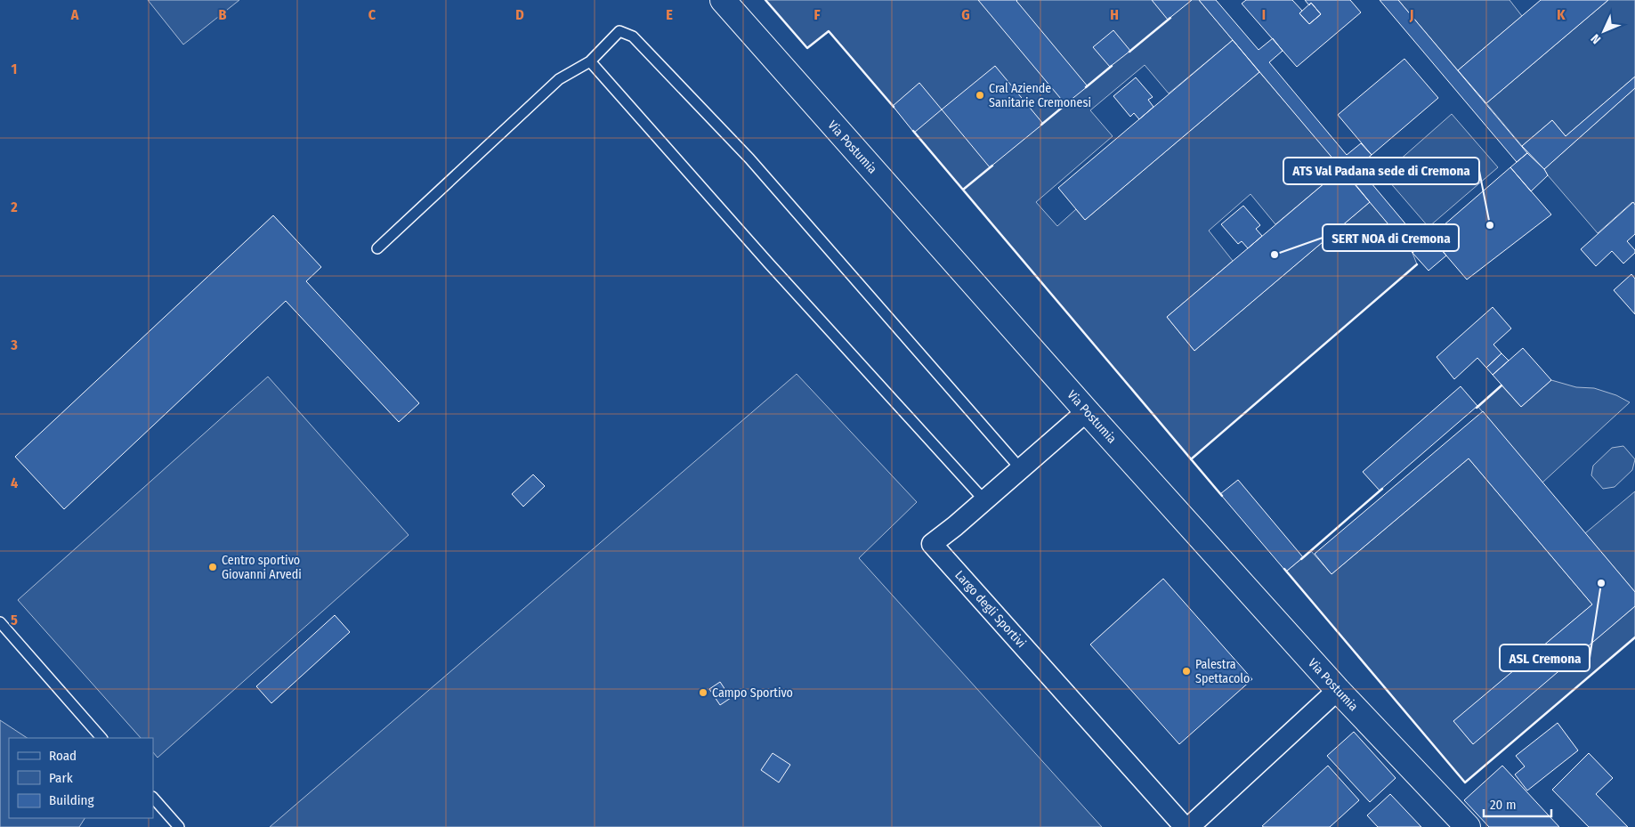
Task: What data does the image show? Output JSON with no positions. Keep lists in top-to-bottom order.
{
  "streets": {
    "street": ["Via Postumia", "Largo degli Sportivi"]
  },
  "crossings": [
    ["Via Postumia", "Largo degli Sportivi"]
  ],
  "places": [
    "Cral Aziende Sanitarie Cremonesi",
    "ATS Val Padana sede di Cremona",
    "SERT NOA di Cremona",
    "Centro sportivo Giovanni Arvedi",
    "ASL Cremona",
    "Palestra Spettacolo",
    "Campo Sportivo"
  ],
  "legend": ["Road", "Park", "Building"],
  "scale_bar": "20 m",
  "north": "bottom left",
  "grid": {
    "columns": [
      "A",
      "B",
      "C",
      "D",
      "E",
      "F",
      "G",
      "H",
      "I",
      "J",
      "K"
    ],
    "rows": [
      "1",
      "2",
      "3",
      "4",
      "5"
    ]
  }
}
